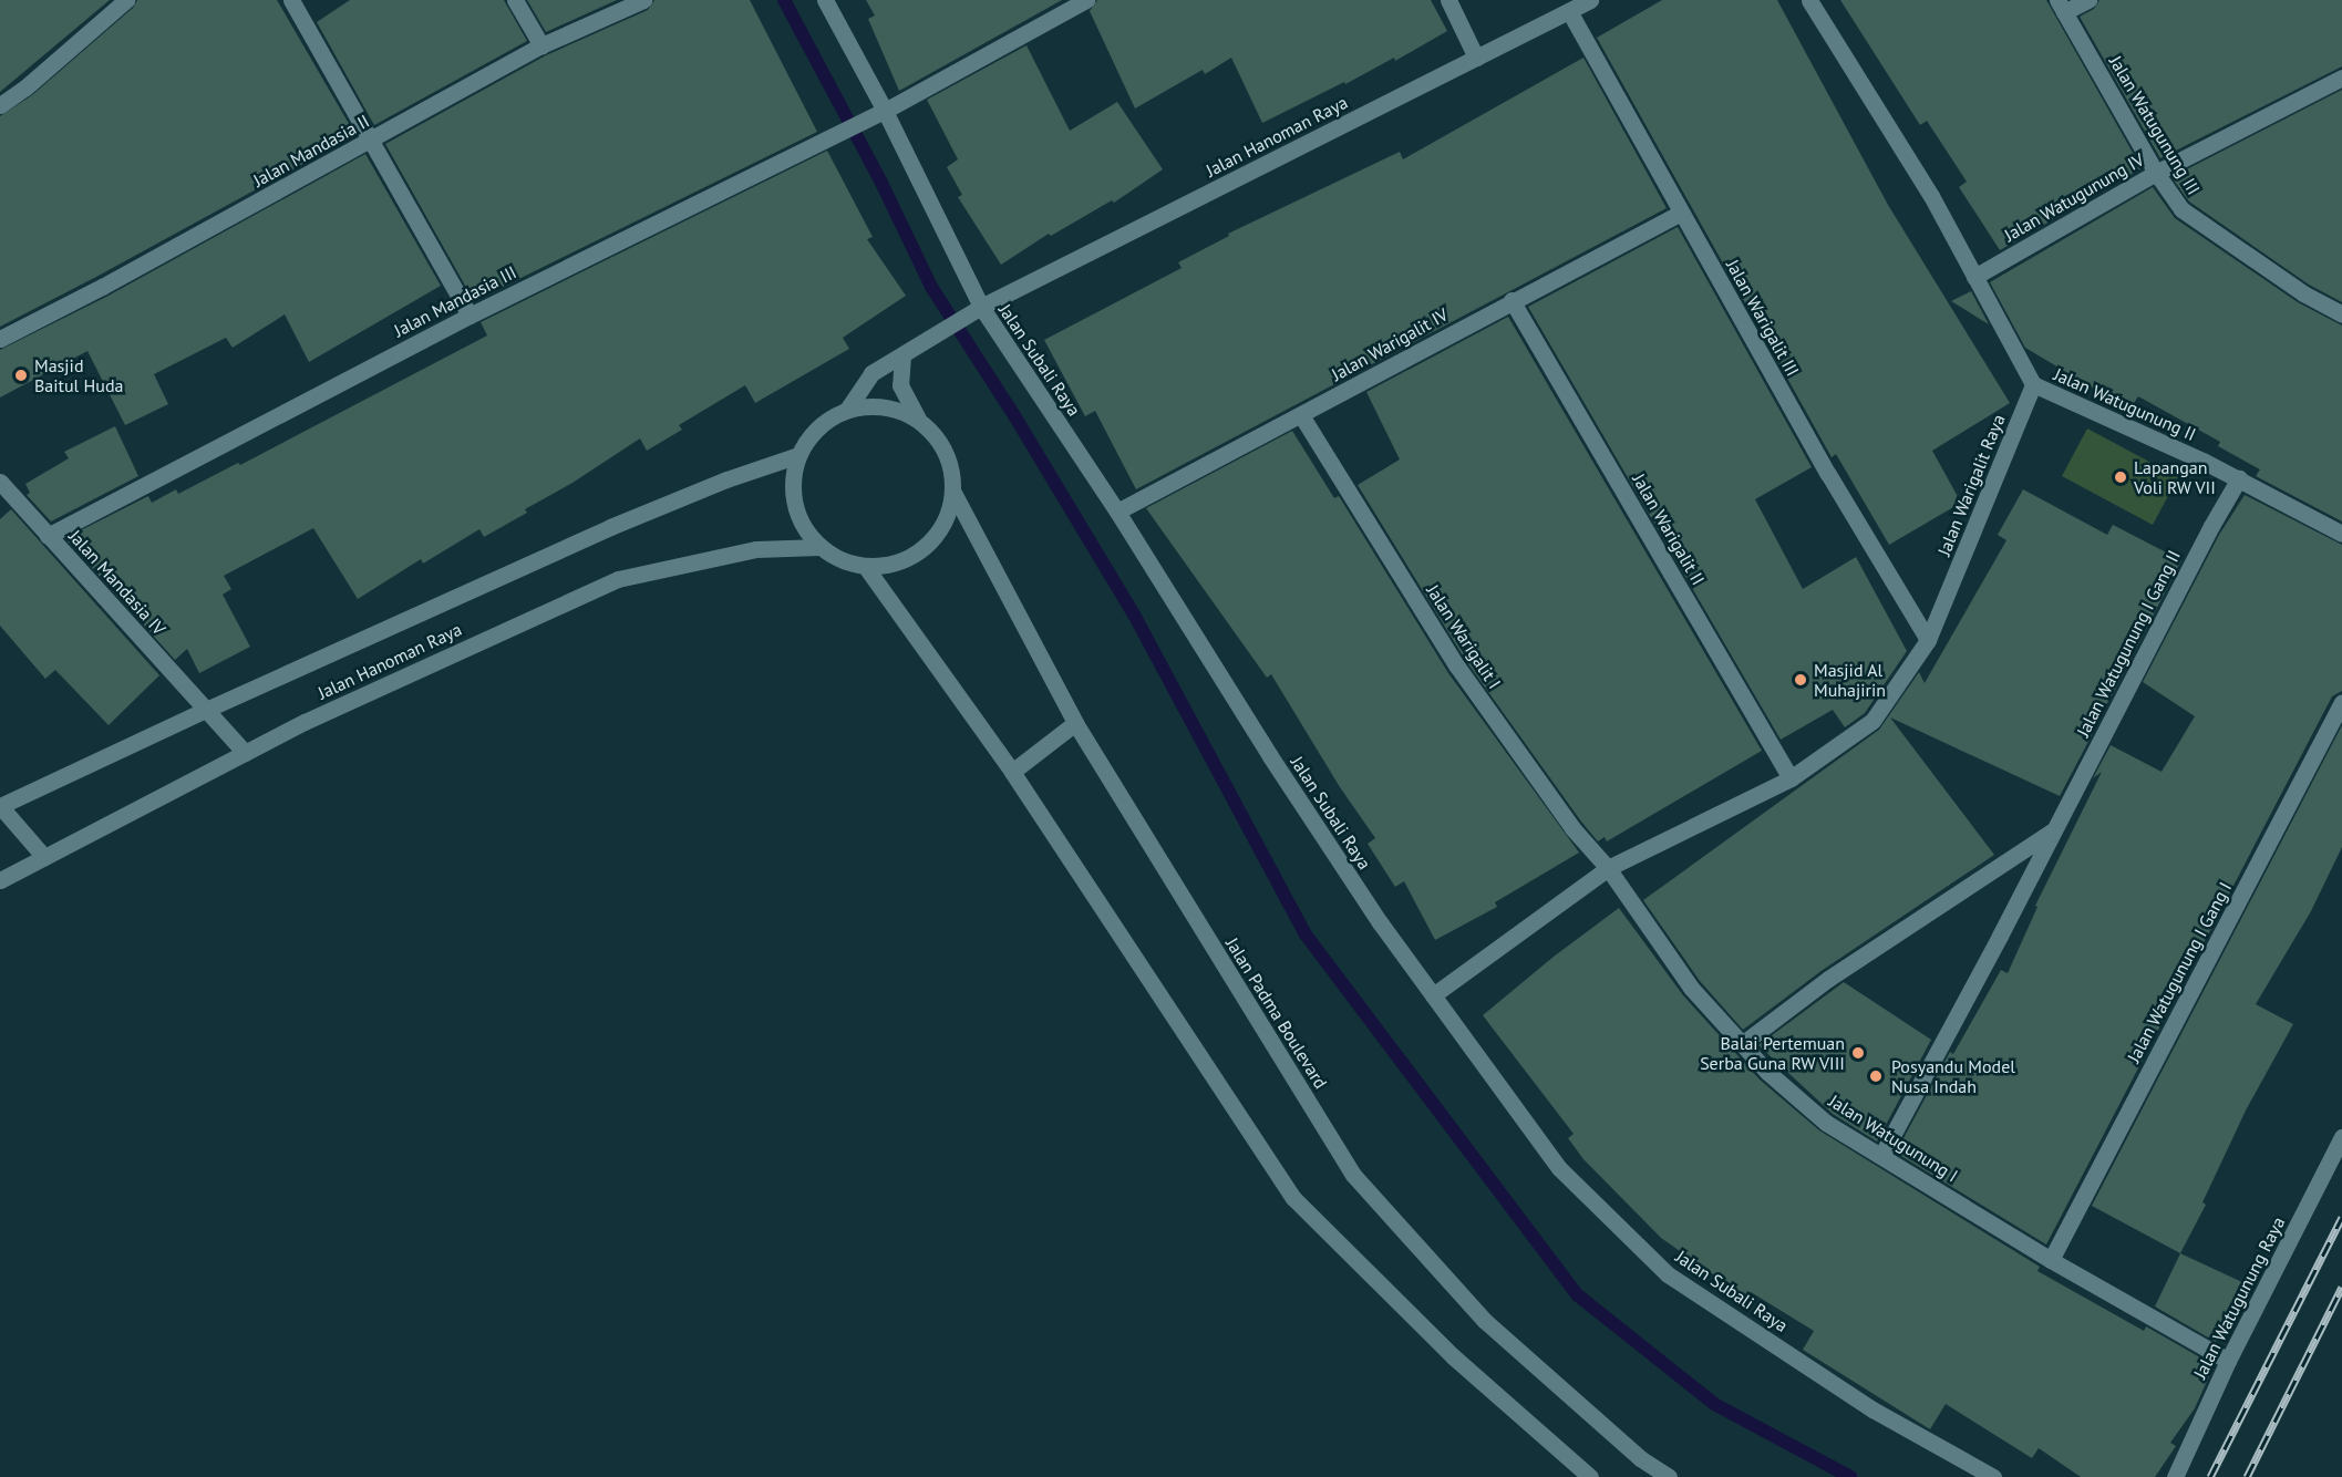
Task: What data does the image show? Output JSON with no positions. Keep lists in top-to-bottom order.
{
  "streets": {
    "street": [
      "Jalan Watugunung III",
      "Jalan Hanoman Raya",
      "Jalan Mandasia II",
      "Jalan Watugunung IV",
      "Jalan Mandasia III",
      "Jalan Warigalit III",
      "Jalan Warigalit IV",
      "Jalan Subali Raya",
      "Jalan Watugunung II",
      "Jalan Warigalit Raya",
      "Jalan Warigalit II",
      "Jalan Mandasia IV",
      "Jalan Warigalit I",
      "Jalan Watugunung I Gang II",
      "Jalan Watugunung I Gang I",
      "Jalan Padma Boulevard",
      "Jalan Watugunung I",
      "Jalan Watugunung Raya"
    ]
  },
  "crossings": [
    ["Jalan Watugunung III", "Jalan Watugunung IV"],
    ["Jalan Hanoman Raya", "Jalan Warigalit III"],
    ["Jalan Hanoman Raya", "Jalan Subali Raya"],
    ["Jalan Hanoman Raya", "Jalan Mandasia IV"],
    ["Jalan Hanoman Raya", "Jalan Padma Boulevard"],
    ["Jalan Mandasia III", "Jalan Subali Raya"],
    ["Jalan Mandasia III", "Jalan Mandasia IV"],
    ["Jalan Warigalit III", "Jalan Warigalit IV"],
    ["Jalan Warigalit III", "Jalan Warigalit Raya"],
    ["Jalan Warigalit IV", "Jalan Subali Raya"],
    ["Jalan Warigalit IV", "Jalan Warigalit II"],
    ["Jalan Warigalit IV", "Jalan Warigalit I"],
    ["Jalan Subali Raya", "Jalan Warigalit Raya"],
    ["Jalan Watugunung II", "Jalan Warigalit Raya"],
    ["Jalan Watugunung II", "Jalan Watugunung I Gang II"],
    ["Jalan Warigalit Raya", "Jalan Warigalit II"],
    ["Jalan Warigalit Raya", "Jalan Warigalit I"],
    ["Jalan Warigalit Raya", "Jalan Watugunung I"],
    ["Jalan Warigalit I", "Jalan Watugunung I"],
    ["Jalan Watugunung I Gang II", "Jalan Watugunung I"],
    ["Jalan Watugunung I Gang I", "Jalan Watugunung I"],
    ["Jalan Watugunung I", "Jalan Watugunung Raya"]
  ],
  "places": [
    "Masjid Baitul Huda",
    "Lapangan Voli RW VII",
    "Masjid Al Muhajirin",
    "Balai Pertemuan Serba Guna RW VIII",
    "Posyandu Model Nusa Indah"
  ]
}
